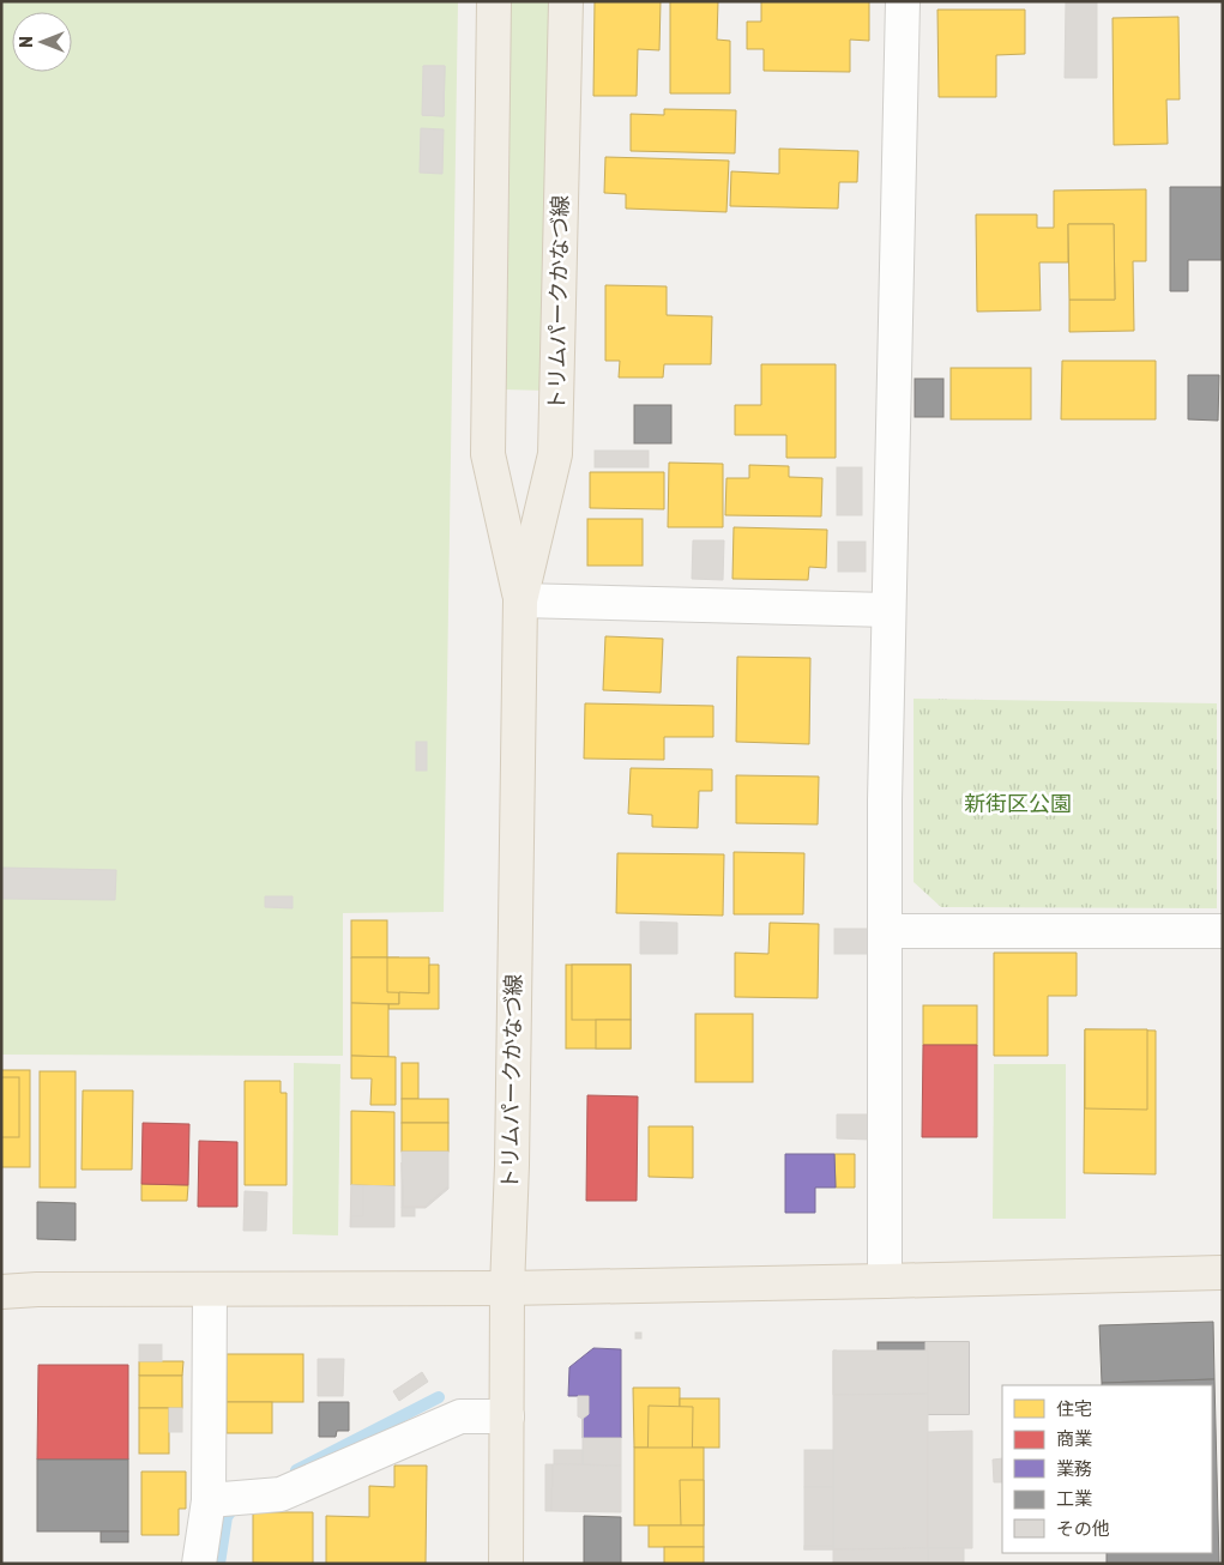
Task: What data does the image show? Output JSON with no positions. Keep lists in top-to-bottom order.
{
  "streets": {
    "main road": ["トリムパークかなづ線"]
  },
  "parks": ["新街区公園"],
  "legend": [
    "住宅",
    "商業",
    "業務",
    "工業",
    "その他"
  ],
  "north": "left"
}
